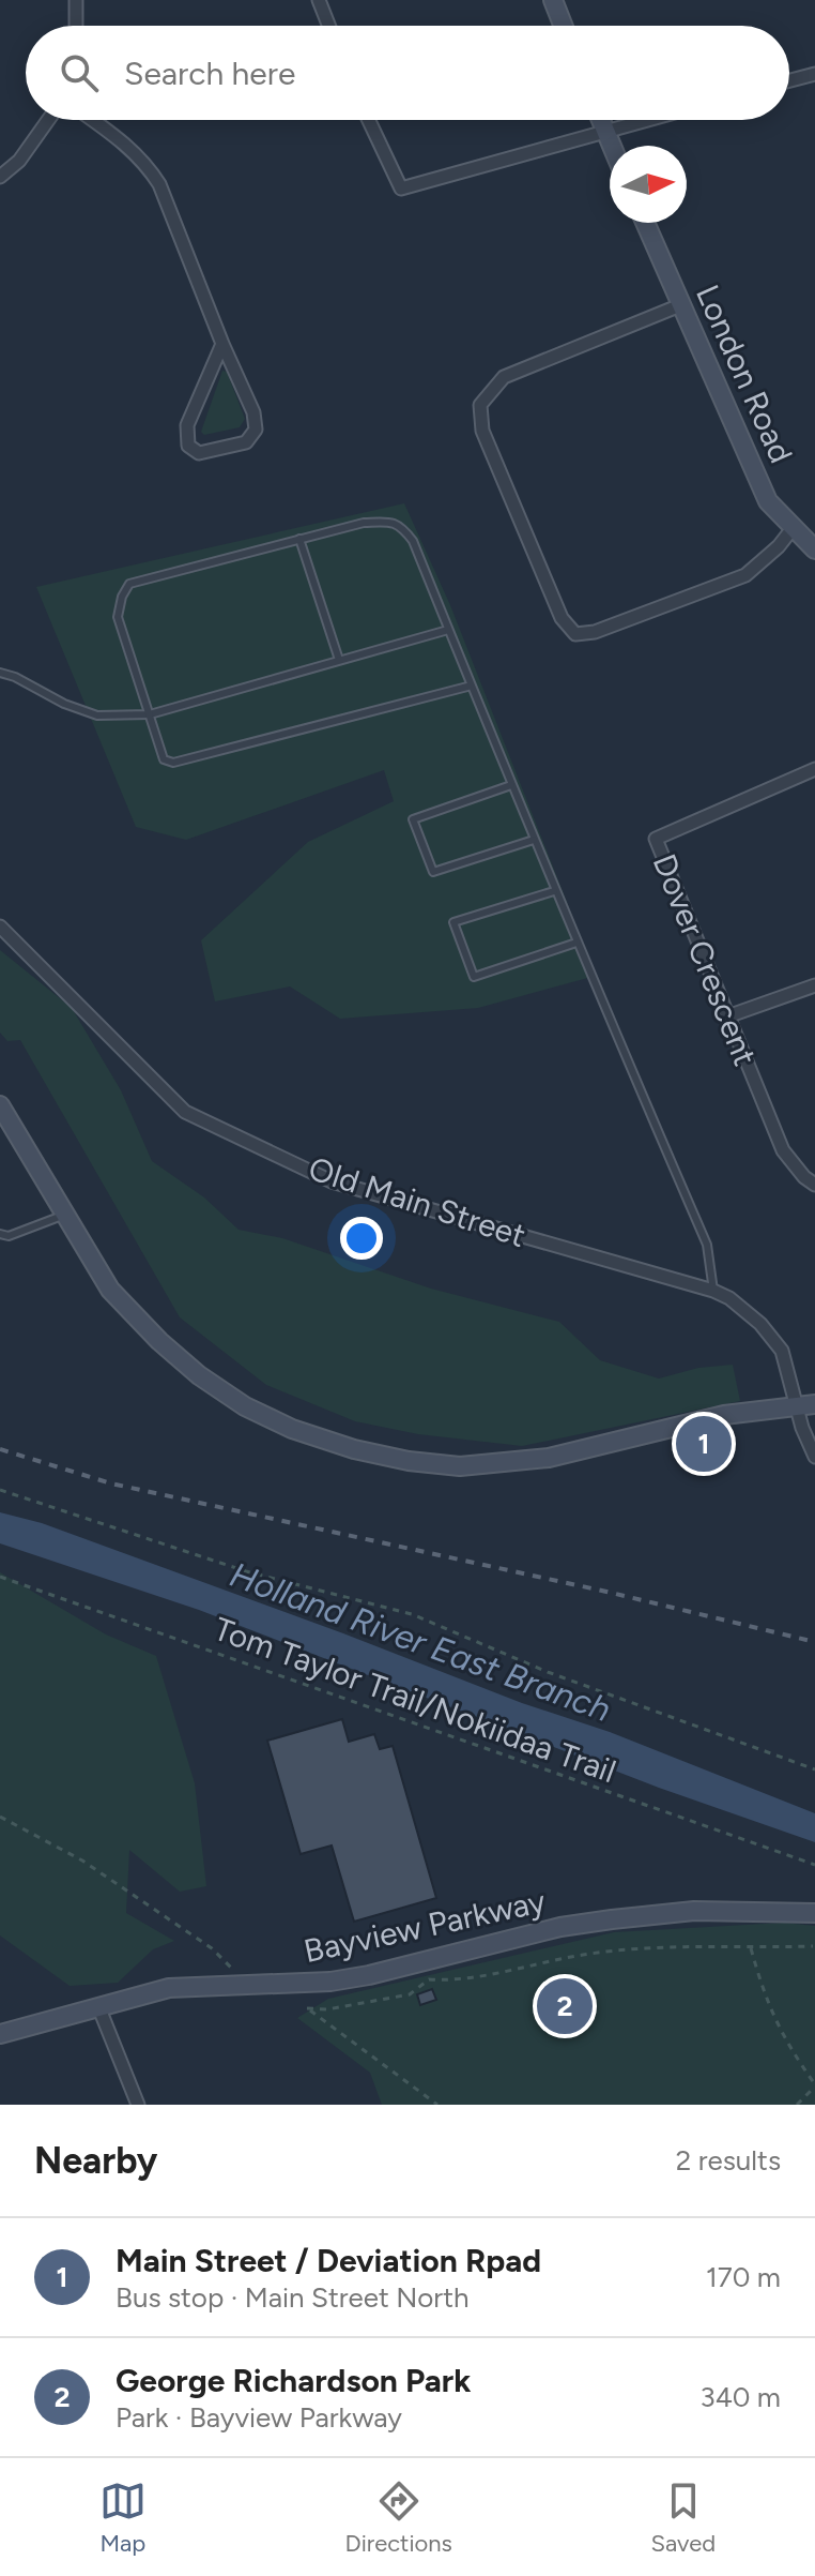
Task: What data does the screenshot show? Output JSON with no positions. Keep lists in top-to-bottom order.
{
  "streets": {
    "street": [
      "London Road",
      "Dover Crescent",
      "Old Main Street",
      "Bayview Parkway"
    ],
    "path": ["Tom Taylor Trail/Nokiidaa Trail"]
  },
  "water": ["Holland River East Branch"],
  "north": "right",
  "page": {
    "search": "Search here",
    "pins": ["1", "2"],
    "heading": ["Nearby", "2 results"],
    "list": [
      {
        "mark": "1",
        "name": "Main Street / Deviation Rpad",
        "note": "Bus stop · Main Street North",
        "value": "170 m"
      },
      {
        "mark": "2",
        "name": "George Richardson Park",
        "note": "Park · Bayview Parkway",
        "value": "340 m"
      }
    ],
    "nav": ["Map", "Directions", "Saved"]
  }
}
